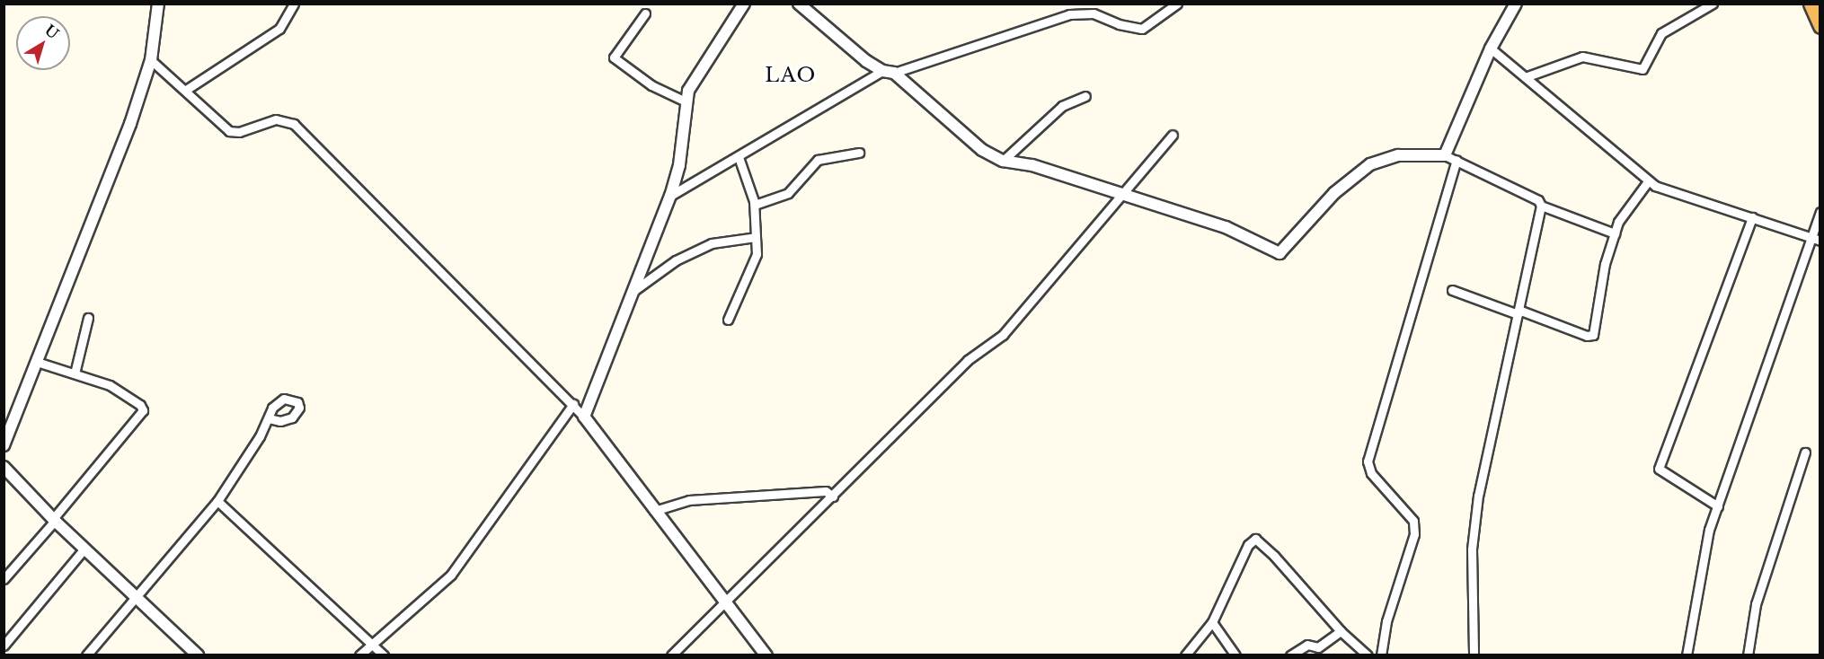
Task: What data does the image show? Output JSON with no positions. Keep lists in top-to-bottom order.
{
  "districts": ["LAO"],
  "north": "top right"
}
